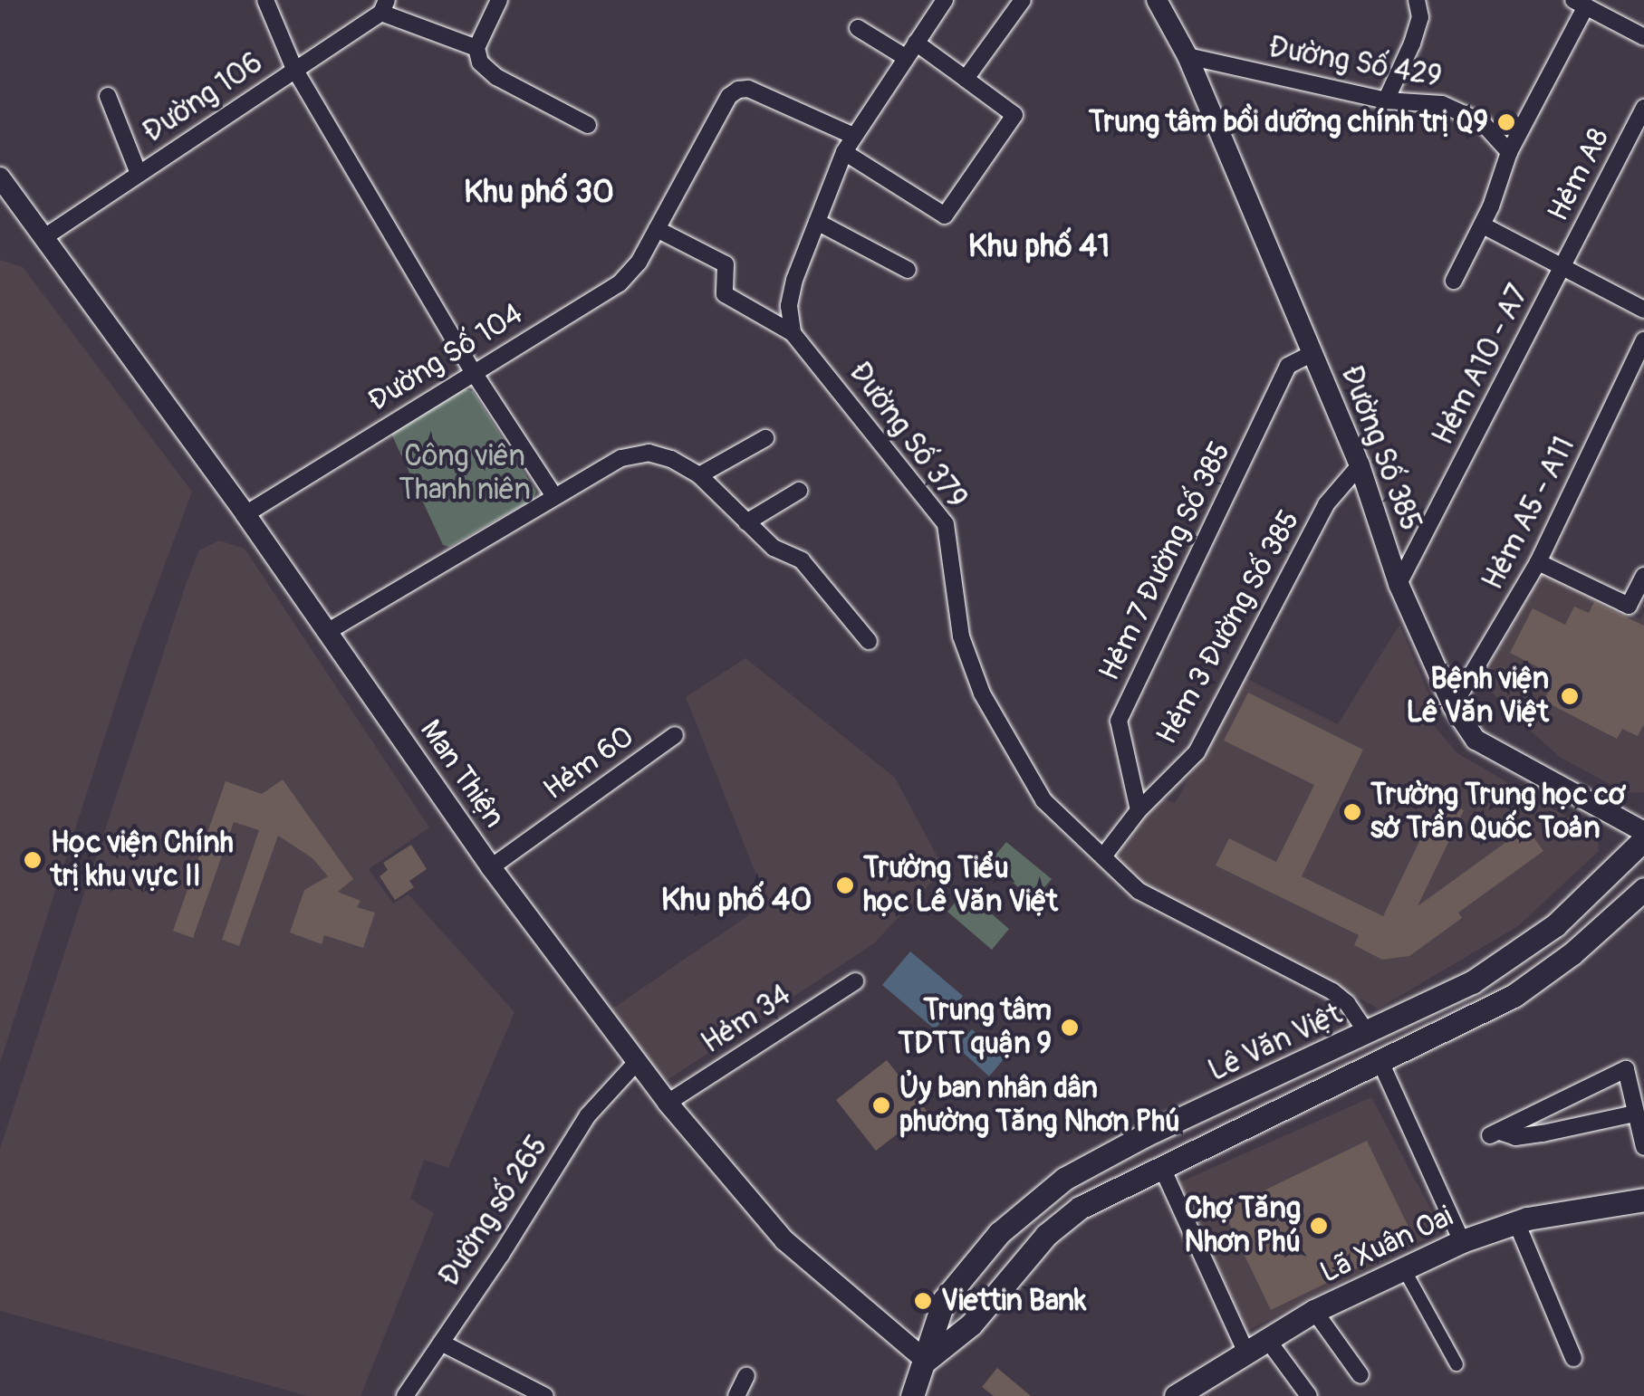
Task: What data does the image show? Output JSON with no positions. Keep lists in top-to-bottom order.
{
  "streets": {
    "main road": ["Lê Văn Việt", "Lã Xuân Oai"],
    "street": [
      "Đường Số 429",
      "Đường 106",
      "Hẻm A8",
      "Đường Số 104",
      "Hẻm A10 - A7",
      "Đường Số 379",
      "Đường Số 385",
      "Hẻm A5 - A11",
      "Hẻm 7 Đường Số 385",
      "Hẻm 3 Đường Số 385",
      "Hẻm 60",
      "Man Thiện",
      "Hẻm 34",
      "Đường số 265"
    ]
  },
  "crossings": [
    ["Đường Số 429", "Đường Số 385"],
    ["Đường 106", "Man Thiện"],
    ["Hẻm A8", "Hẻm A10 - A7"],
    ["Đường Số 104", "Man Thiện"],
    ["Hẻm A10 - A7", "Đường Số 385"],
    ["Đường Số 379", "Hẻm 3 Đường Số 385"],
    ["Đường Số 379", "Lê Văn Việt"],
    ["Đường Số 385", "Hẻm A5 - A11"],
    ["Đường Số 385", "Hẻm 7 Đường Số 385"],
    ["Đường Số 385", "Hẻm 3 Đường Số 385"],
    ["Hẻm 7 Đường Số 385", "Hẻm 3 Đường Số 385"],
    ["Hẻm 60", "Man Thiện"],
    ["Man Thiện", "Hẻm 34"],
    ["Man Thiện", "Lê Văn Việt"],
    ["Man Thiện", "Đường số 265"]
  ],
  "districts": ["Khu phố 30", "Khu phố 41", "Khu phố 40"],
  "parks": ["Công viên Thanh niên"],
  "places": [
    "Trung tâm bồi dưỡng chính trị Q9",
    "Bệnh viện Lê Văn Việt",
    "Trường Trung học cơ sở Trần Quốc Toản",
    "Học viện Chính trị khu vực II",
    "Trường Tiểu học Lê Văn Việt",
    "Trung tâm TDTT quận 9",
    "Ủy ban nhân dân phường Tăng Nhơn Phú",
    "Chợ Tăng Nhơn Phú",
    "Viettin Bank"
  ]
}
